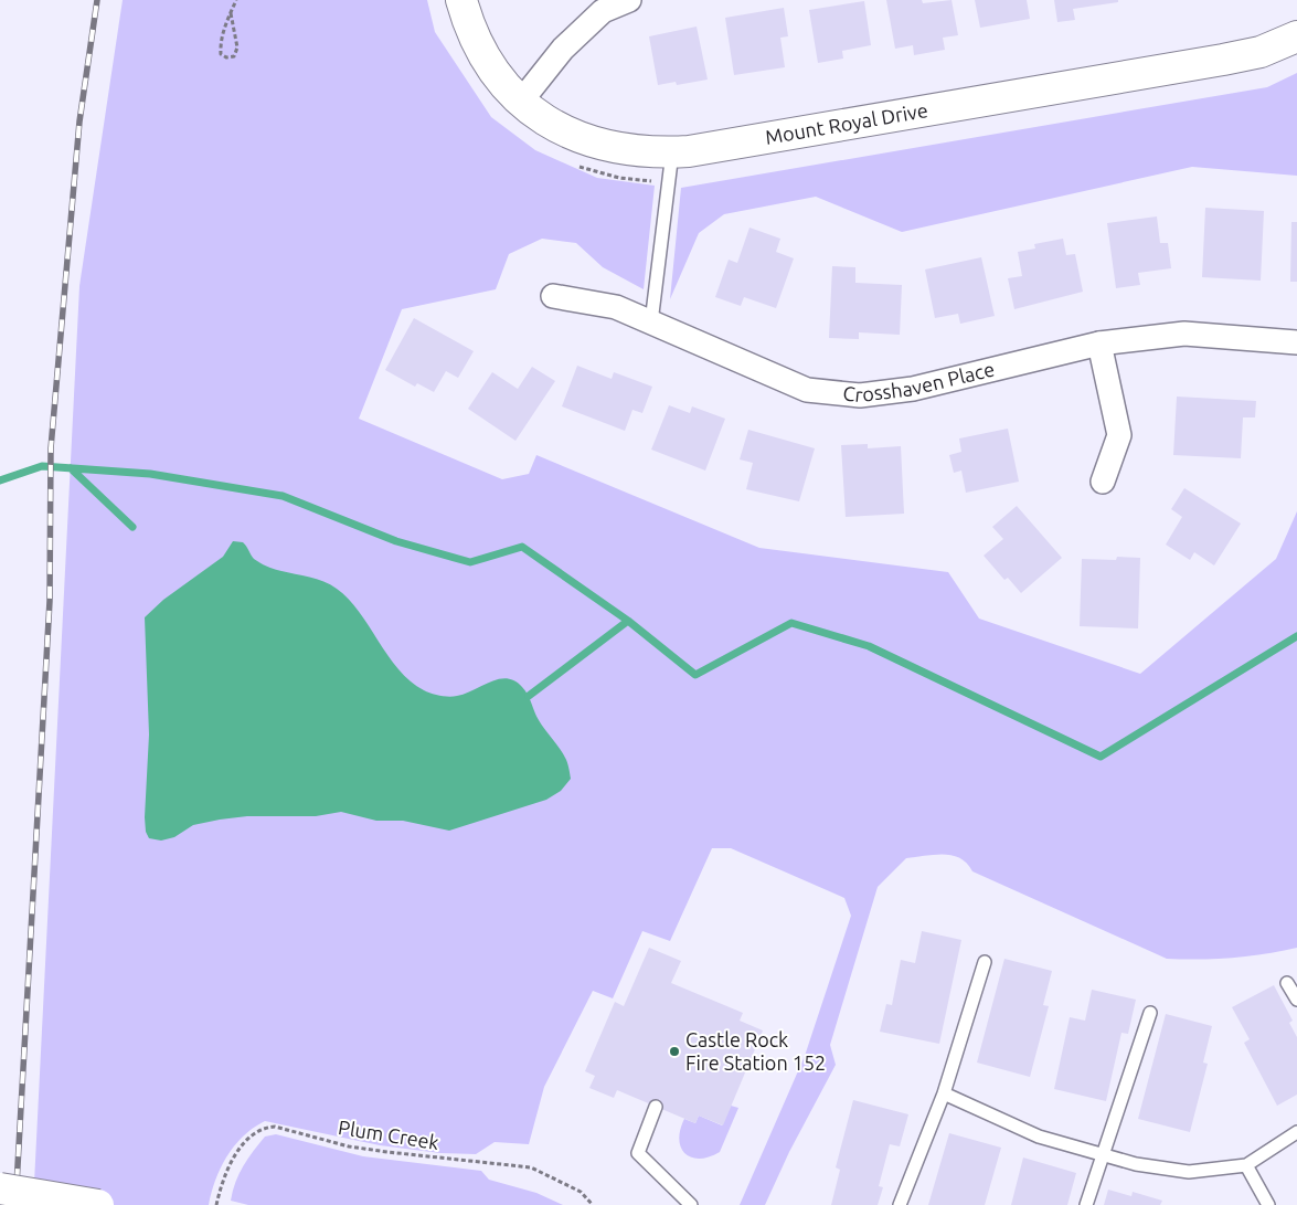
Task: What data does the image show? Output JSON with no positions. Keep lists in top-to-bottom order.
{
  "streets": {
    "street": ["Mount Royal Drive", "Crosshaven Place"],
    "path": ["Plum Creek"]
  },
  "places": ["Castle Rock Fire Station 152"]
}
